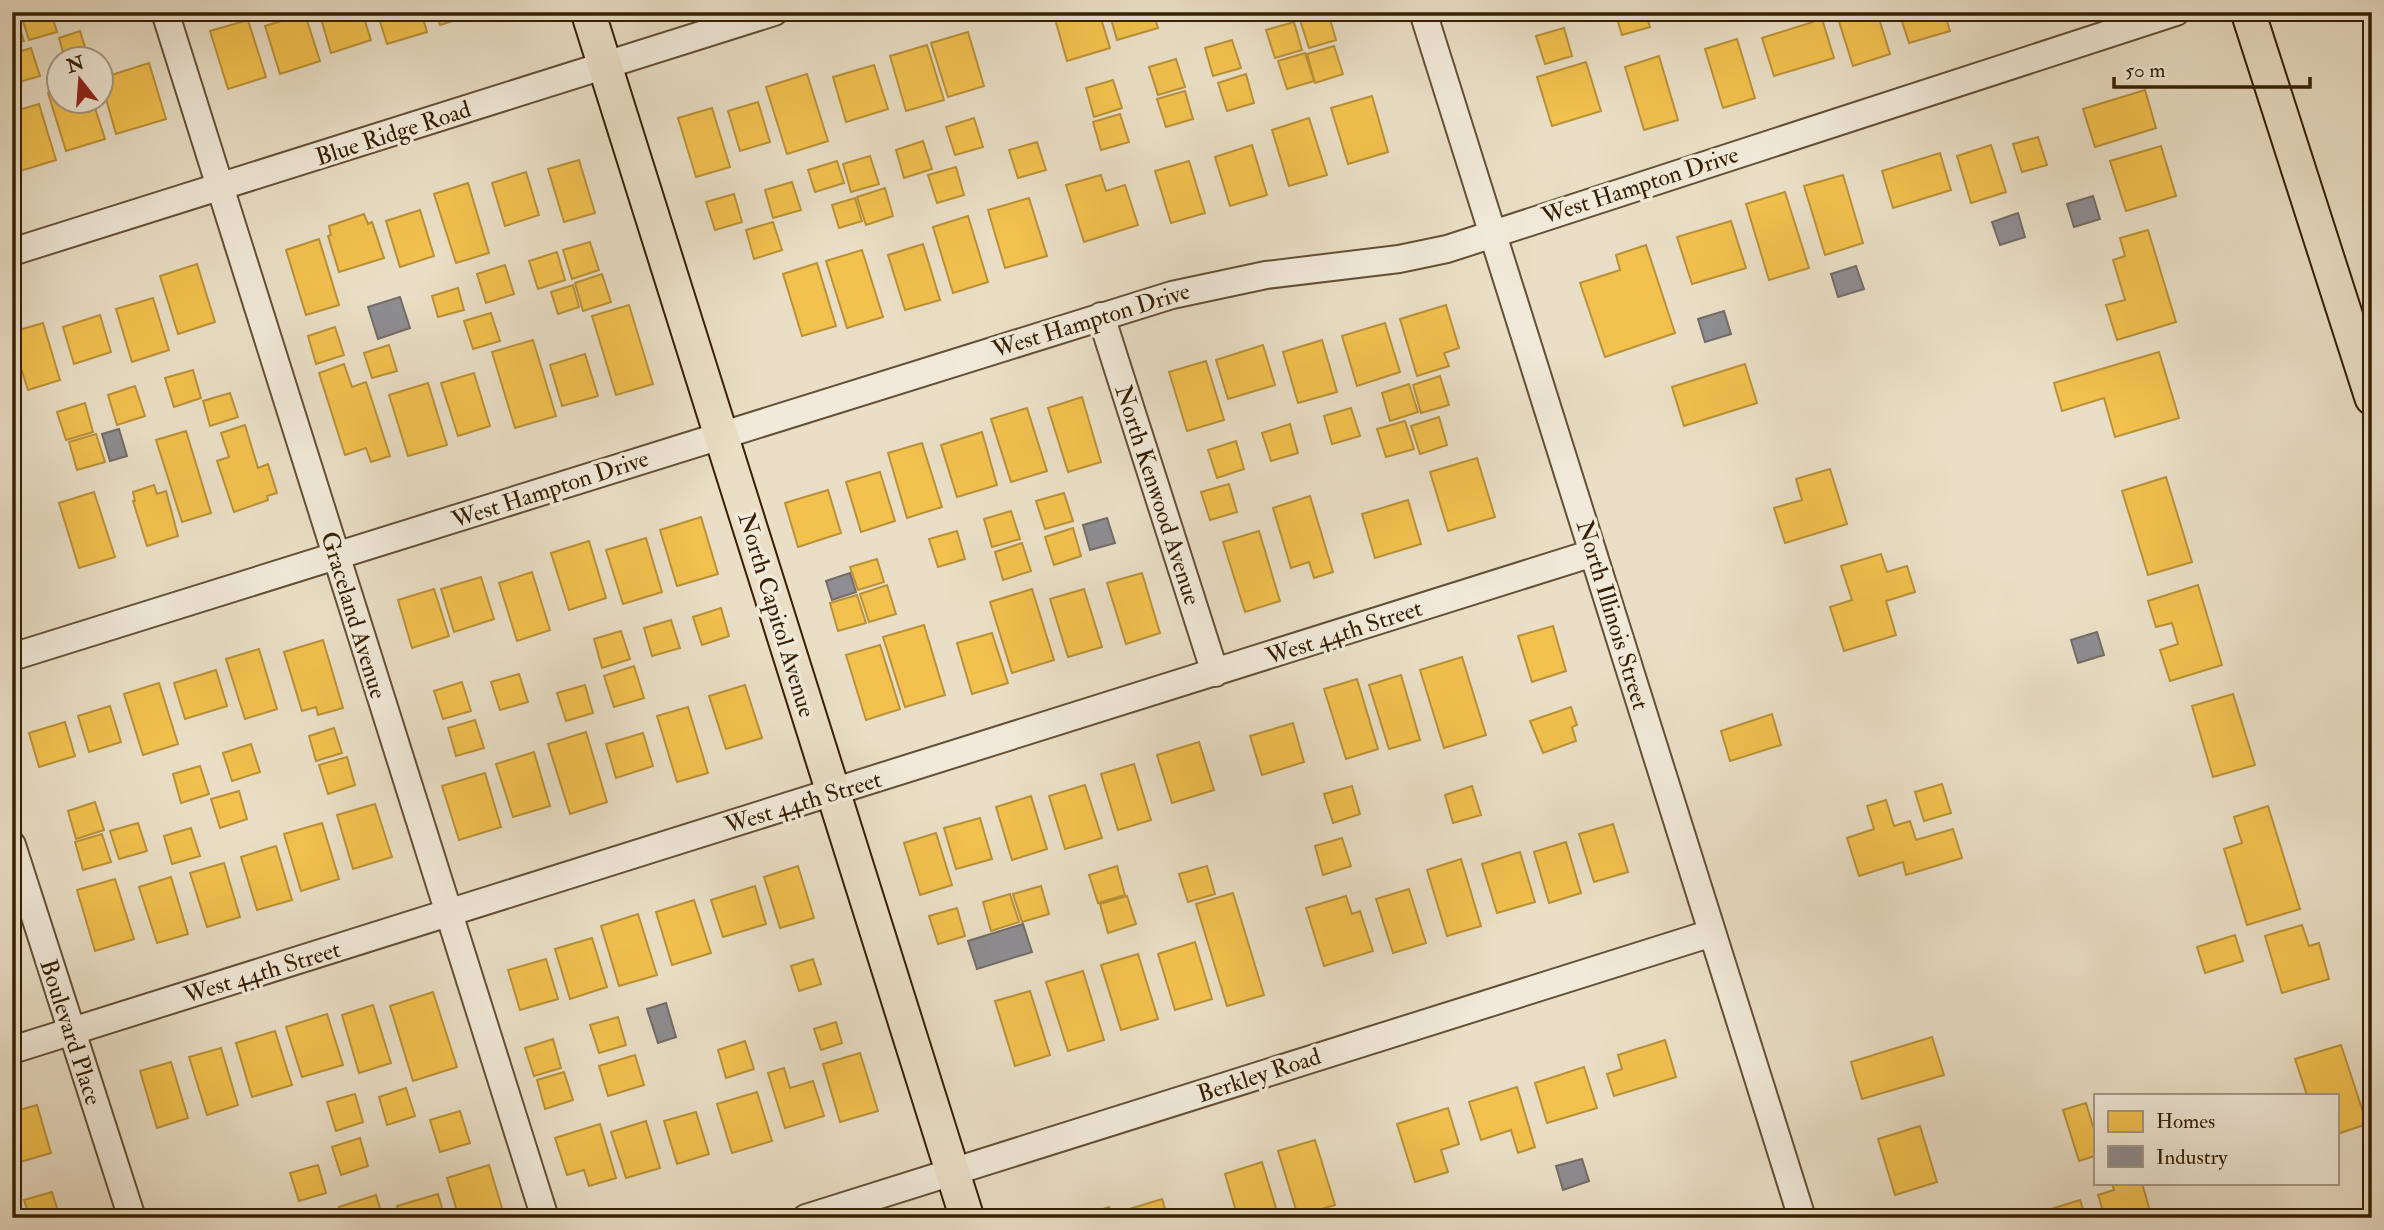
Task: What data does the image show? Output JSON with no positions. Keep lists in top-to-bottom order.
{
  "streets": {
    "main road": ["North Capitol Avenue"],
    "street": [
      "Blue Ridge Road",
      "West Hampton Drive",
      "North Kenwood Avenue",
      "Graceland Avenue",
      "North Illinois Street",
      "West 44th Street",
      "Boulevard Place",
      "Berkley Road"
    ]
  },
  "crossings": [
    ["Blue Ridge Road", "Graceland Avenue"],
    ["Blue Ridge Road", "North Capitol Avenue"],
    ["West Hampton Drive", "North Kenwood Avenue"],
    ["West Hampton Drive", "Graceland Avenue"],
    ["West Hampton Drive", "North Capitol Avenue"],
    ["West Hampton Drive", "North Illinois Street"],
    ["North Kenwood Avenue", "West 44th Street"],
    ["Graceland Avenue", "West 44th Street"],
    ["North Capitol Avenue", "West 44th Street"],
    ["North Capitol Avenue", "Berkley Road"],
    ["North Illinois Street", "West 44th Street"],
    ["North Illinois Street", "Berkley Road"],
    ["West 44th Street", "Boulevard Place"]
  ],
  "legend": ["Homes", "Industry"],
  "scale_bar": "50 m",
  "north": "top"
}
